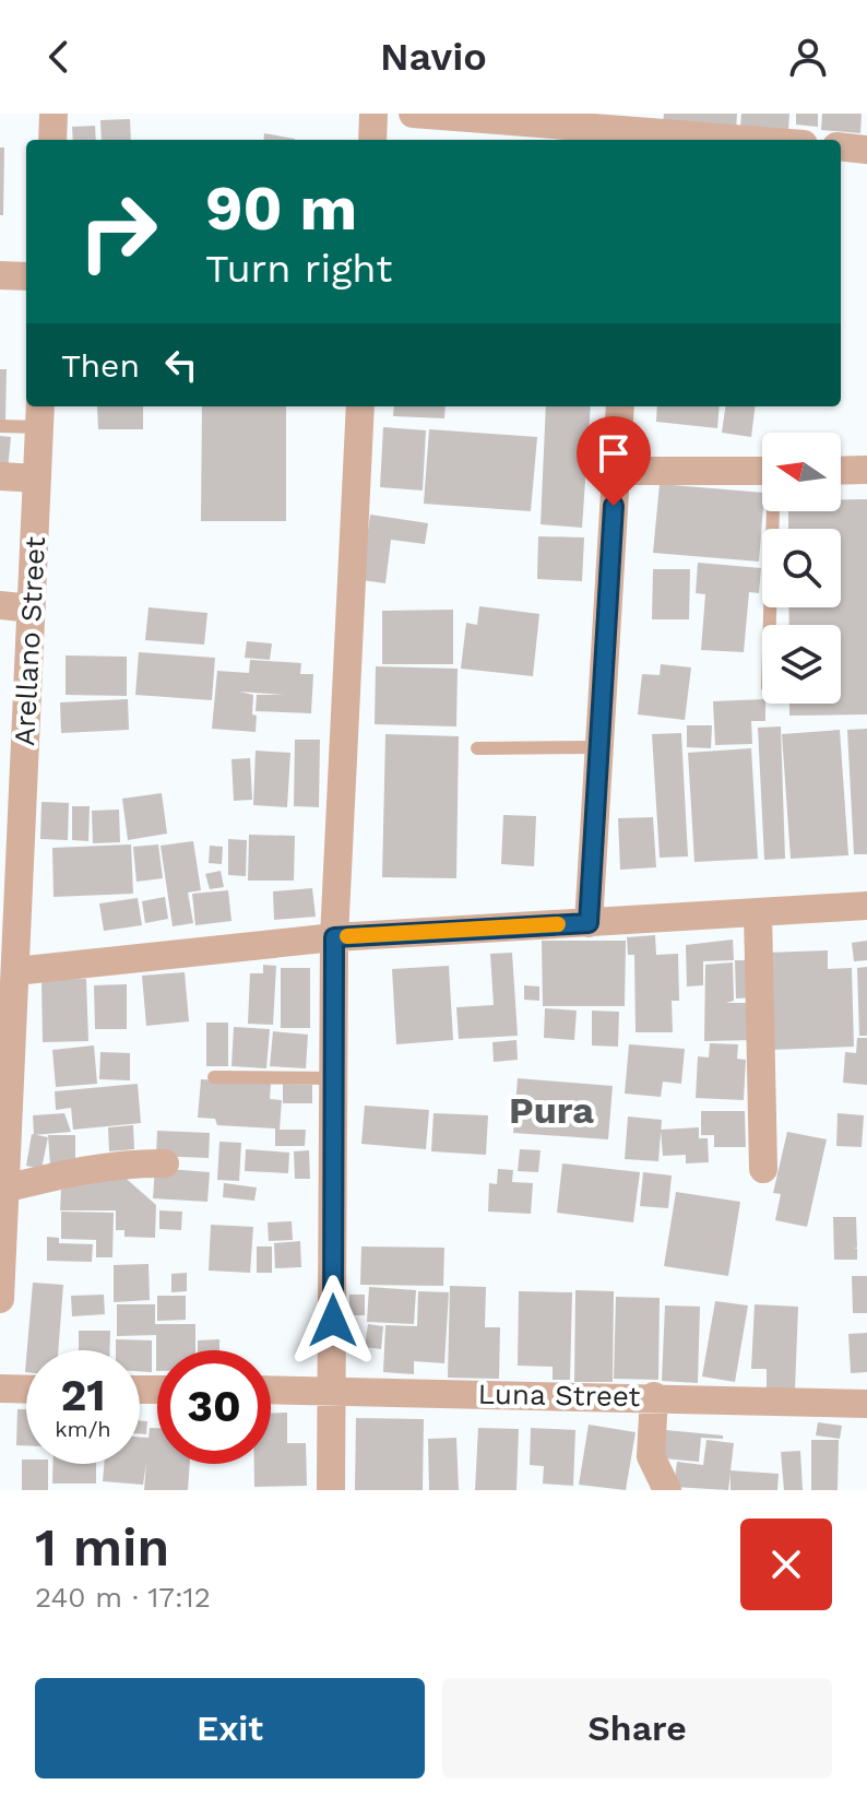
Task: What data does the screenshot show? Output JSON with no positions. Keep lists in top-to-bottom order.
{
  "streets": {
    "street": ["Arellano Street", "Luna Street"]
  },
  "districts": ["Pura"],
  "north": "left",
  "page": {
    "header": "Navio",
    "turn": ["90 m", "Turn right"],
    "then": "Then",
    "speed": "21 km/h",
    "limit": "30",
    "heading": ["1 min", "240 m · 17:12"],
    "buttons": ["Exit", "Share"]
  }
}
